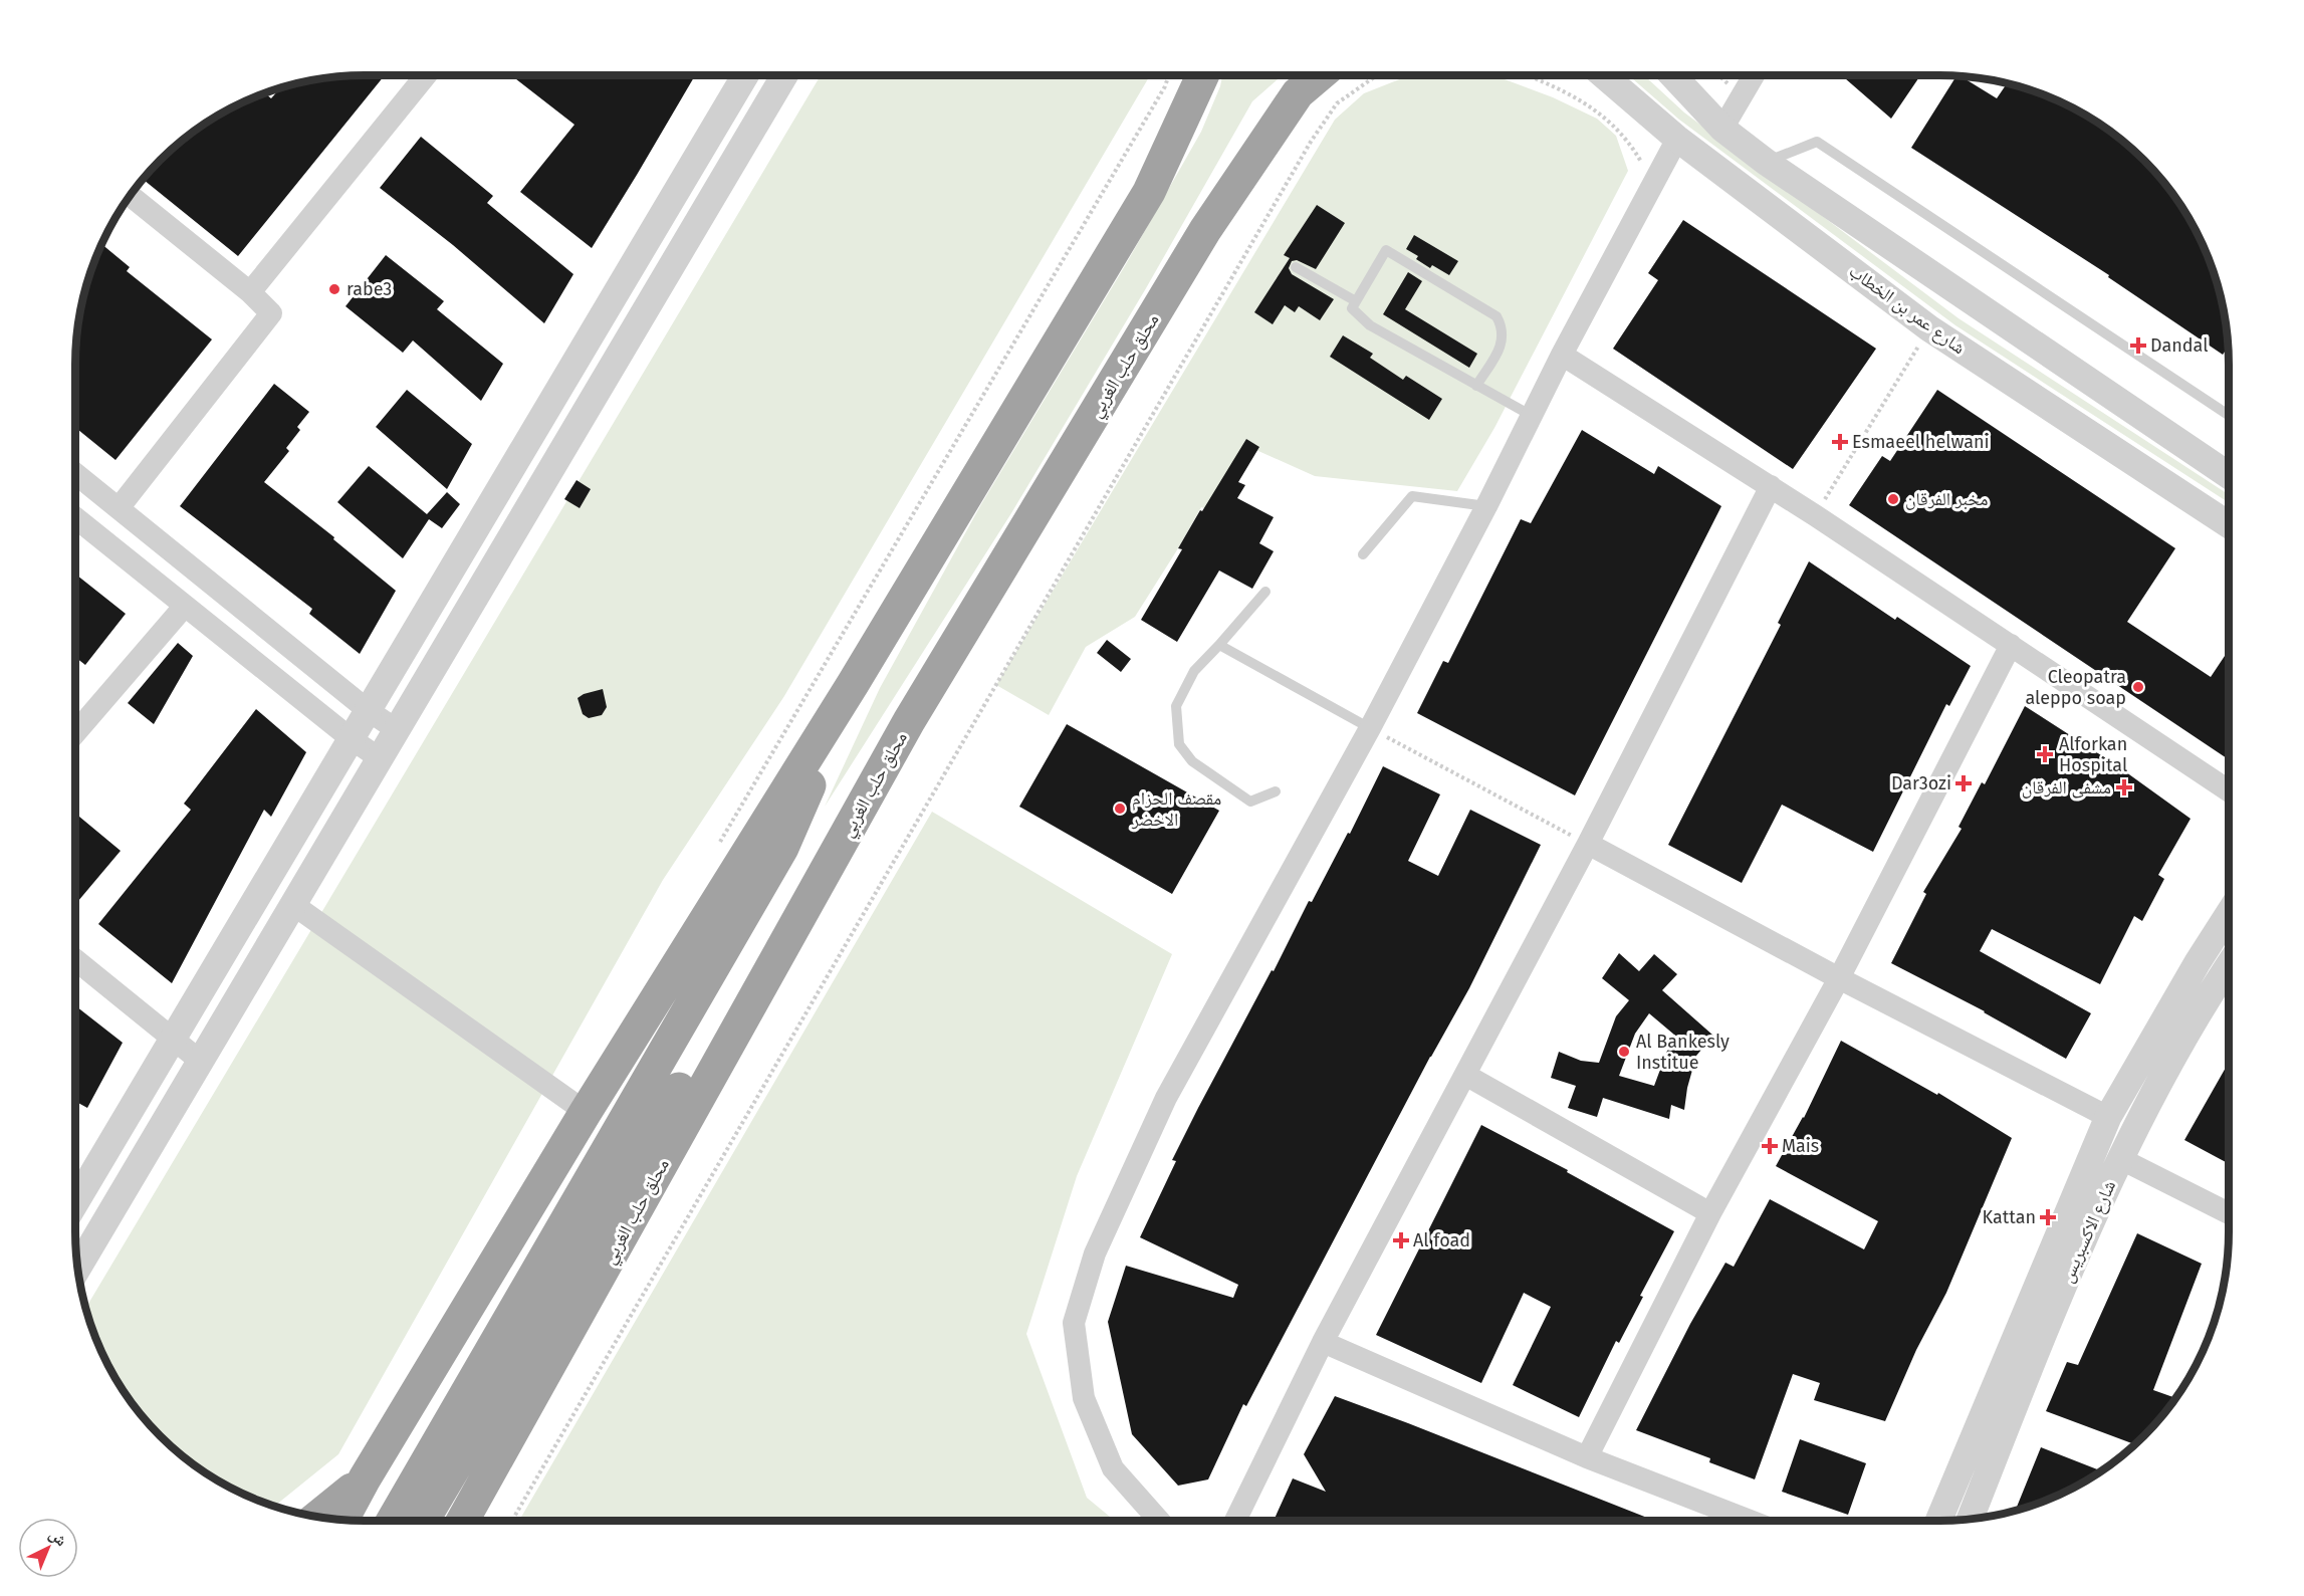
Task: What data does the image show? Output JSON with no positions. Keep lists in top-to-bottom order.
{
  "streets": {
    "highway": ["محلق حلب الغربي"],
    "street": ["شارع عمر بن الخطاب", "شارع الاكسبريس"]
  },
  "places": {
    "other": [
      "rabe3",
      "مخبر الفرقان",
      "Cleopatra aleppo soap",
      "مقصف الحزام الاخضر",
      "Al Bankesly Institue"
    ],
    "health": [
      "Dandal",
      "Esmaeel helwani",
      "Alforkan Hospital",
      "Dar3ozi",
      "مشفى الفرقان",
      "Mais",
      "Kattan",
      "Al foad"
    ]
  },
  "north": "top right"
}
